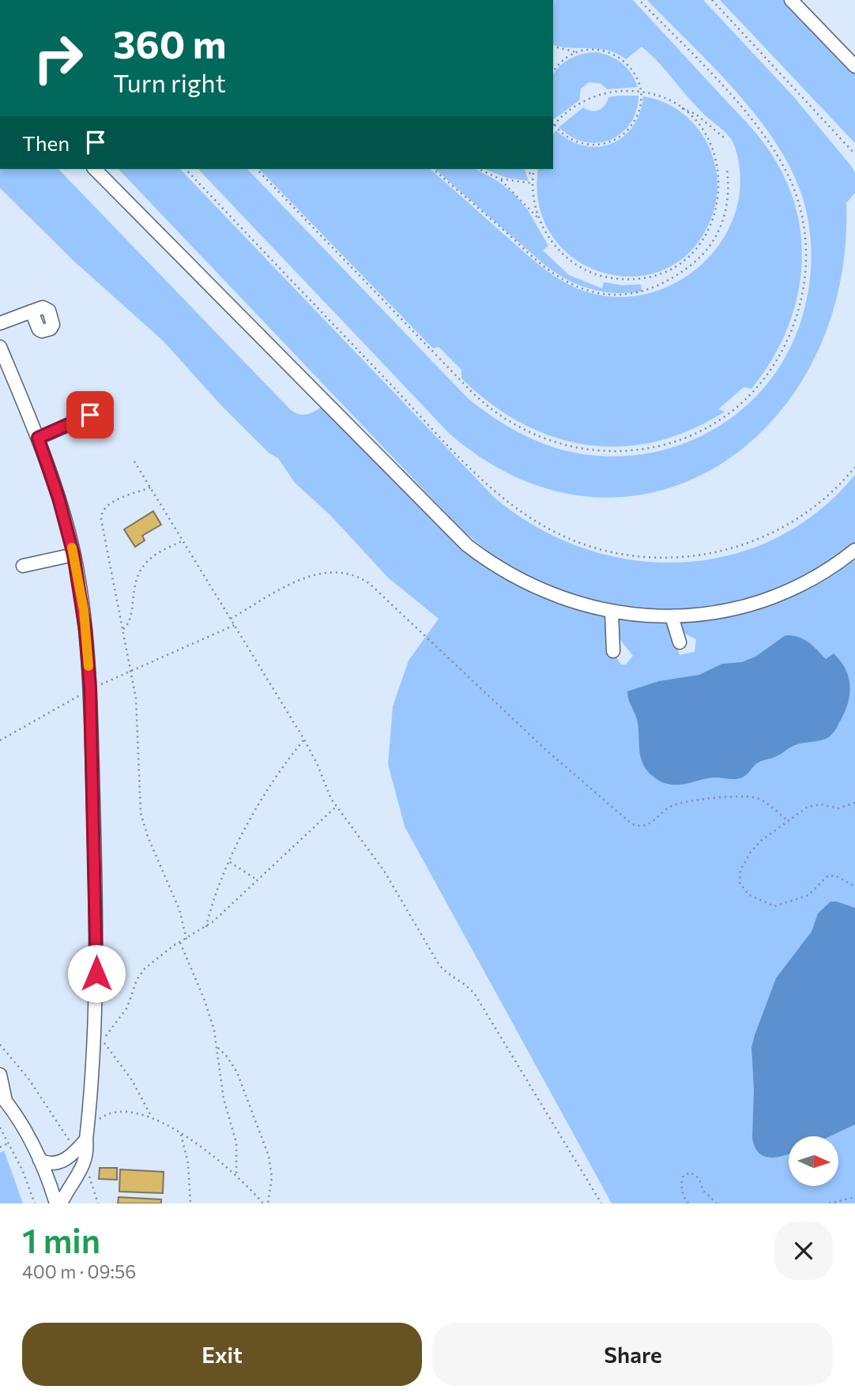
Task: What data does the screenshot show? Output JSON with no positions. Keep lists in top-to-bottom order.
{
  "north": "right",
  "page": {
    "turn": ["360 m", "Turn right"],
    "then": "Then",
    "heading": ["1 min", "400 m · 09:56"],
    "buttons": ["Exit", "Share"]
  }
}
